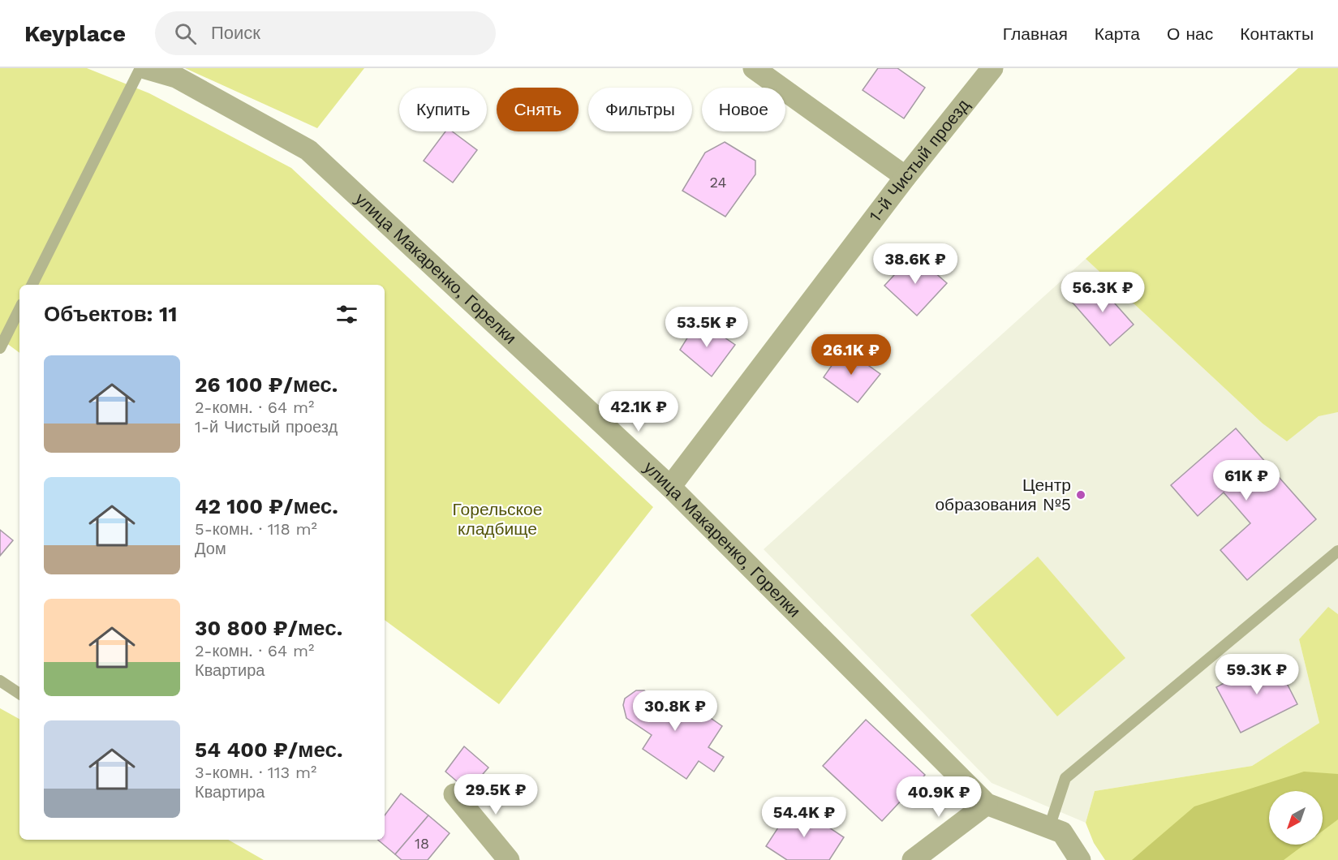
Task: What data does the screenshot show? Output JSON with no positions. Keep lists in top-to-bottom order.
{
  "streets": {
    "street": ["1-й Чистый проезд", "улица Макаренко, Горелки"]
  },
  "crossings": [
    ["1-й Чистый проезд", "улица Макаренко, Горелки"]
  ],
  "parks": ["Горельское кладбище"],
  "places": ["Центр образования №5"],
  "house_numbers": ["24", "18"],
  "north": "bottom left",
  "page": {
    "header": "Keyplace",
    "search": "Поиск",
    "nav": [
      "Главная",
      "Карта",
      "О нас",
      "Контакты"
    ],
    "chip": [
      "Купить",
      "Снять",
      "Фильтры",
      "Новое"
    ],
    "price": [
      "38.6K ₽",
      "56.3K ₽",
      "53.5K ₽",
      "26.1K ₽",
      "42.1K ₽",
      "61K ₽",
      "59.3K ₽",
      "30.8K ₽",
      "29.5K ₽",
      "40.9K ₽",
      "54.4K ₽"
    ],
    "heading": "Объектов: 11",
    "list": [
      {
        "name": "26 100 ₽/мес.",
        "note": "2-комн. · 64 m² · 1-й Чистый проезд"
      },
      {
        "name": "42 100 ₽/мес.",
        "note": "5-комн. · 118 m² · Дом"
      },
      {
        "name": "30 800 ₽/мес.",
        "note": "2-комн. · 64 m² · Квартира"
      },
      {
        "name": "54 400 ₽/мес.",
        "note": "3-комн. · 113 m² · Квартира"
      }
    ]
  }
}
